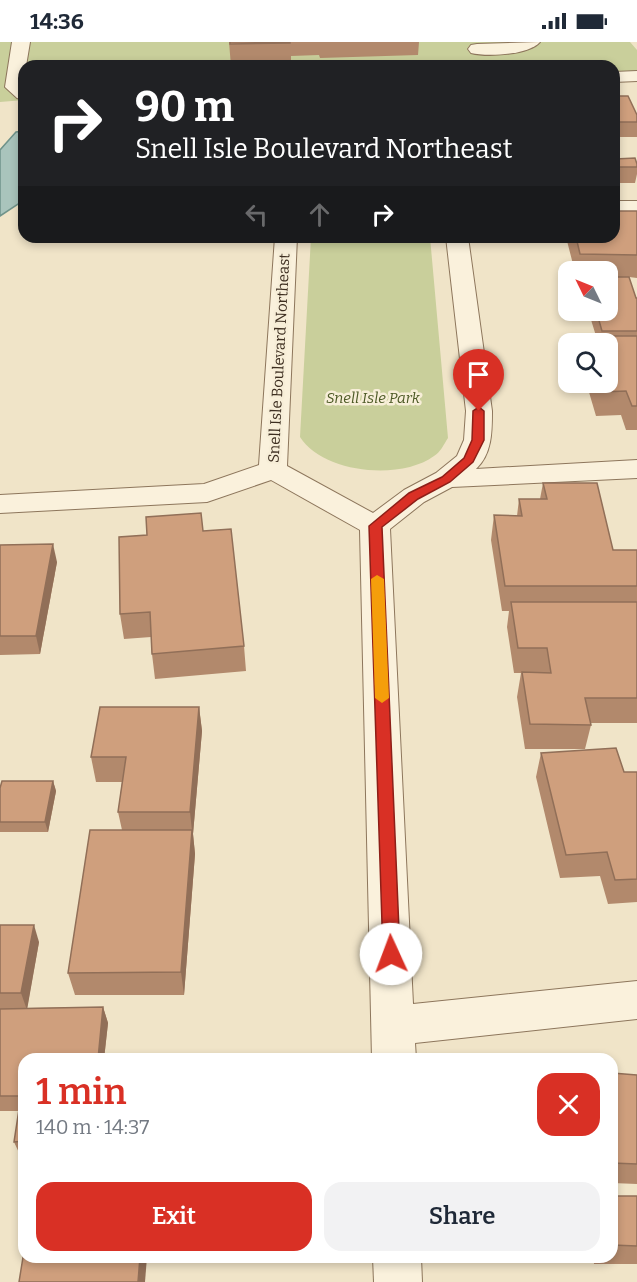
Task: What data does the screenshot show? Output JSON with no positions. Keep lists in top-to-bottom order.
{
  "streets": {
    "street": ["Snell Isle Boulevard Northeast"]
  },
  "parks": ["Snell Isle Park"],
  "north": "top left",
  "page": {
    "status": "14:36",
    "turn": ["90 m", "Snell Isle Boulevard Northeast"],
    "heading": ["1 min", "140 m · 14:37"],
    "buttons": ["Exit", "Share"]
  }
}
